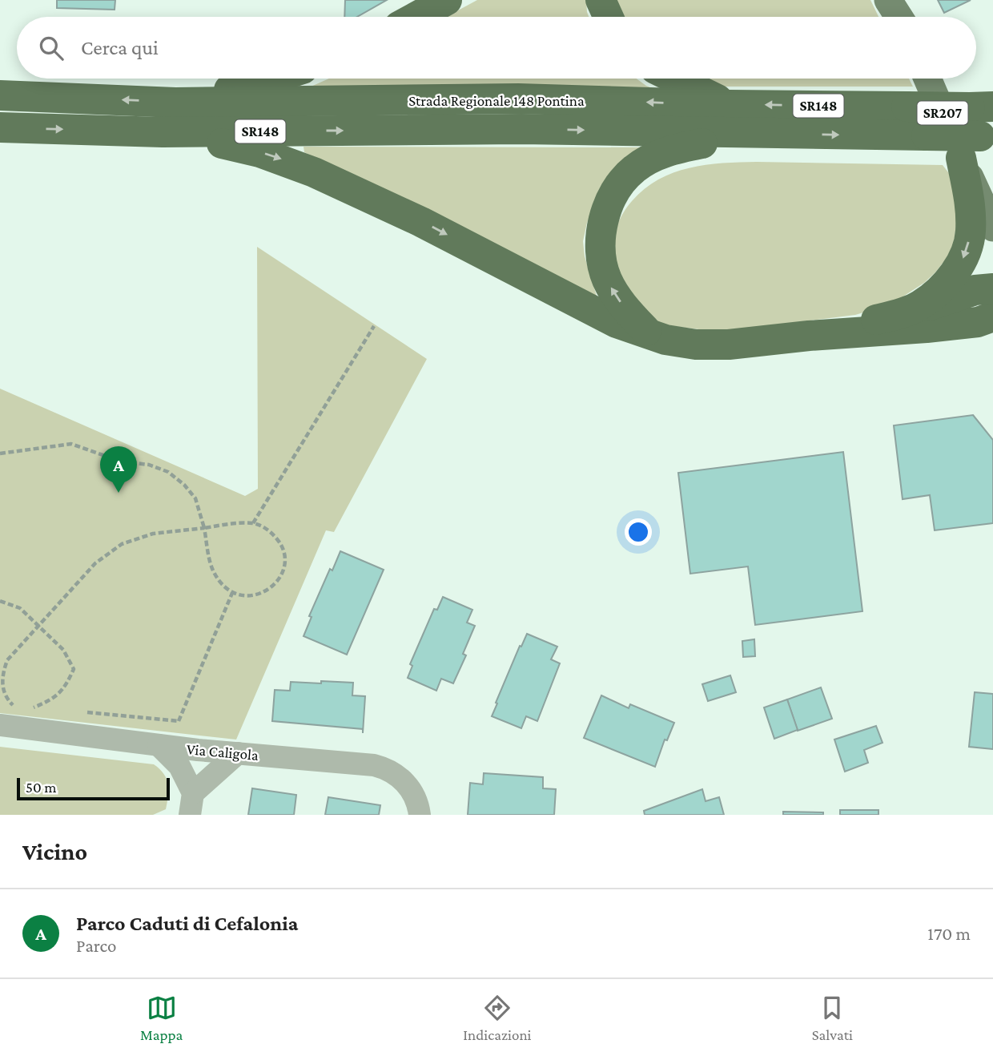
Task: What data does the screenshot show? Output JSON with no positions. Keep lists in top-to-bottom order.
{
  "streets": {
    "highway": ["Strada Regionale 148 Pontina", "SR148"],
    "main road": ["SR207"],
    "street": ["Via Caligola"]
  },
  "crossings": [
    ["Strada Regionale 148 Pontina", "SR207"]
  ],
  "scale_bar": "50 m",
  "page": {
    "search": "Cerca qui",
    "pins": "A",
    "scale": "50 m",
    "heading": "Vicino",
    "list": [
      {
        "mark": "A",
        "name": "Parco Caduti di Cefalonia",
        "note": "Parco",
        "value": "170 m"
      }
    ],
    "nav": ["Mappa", "Indicazioni", "Salvati"]
  }
}
